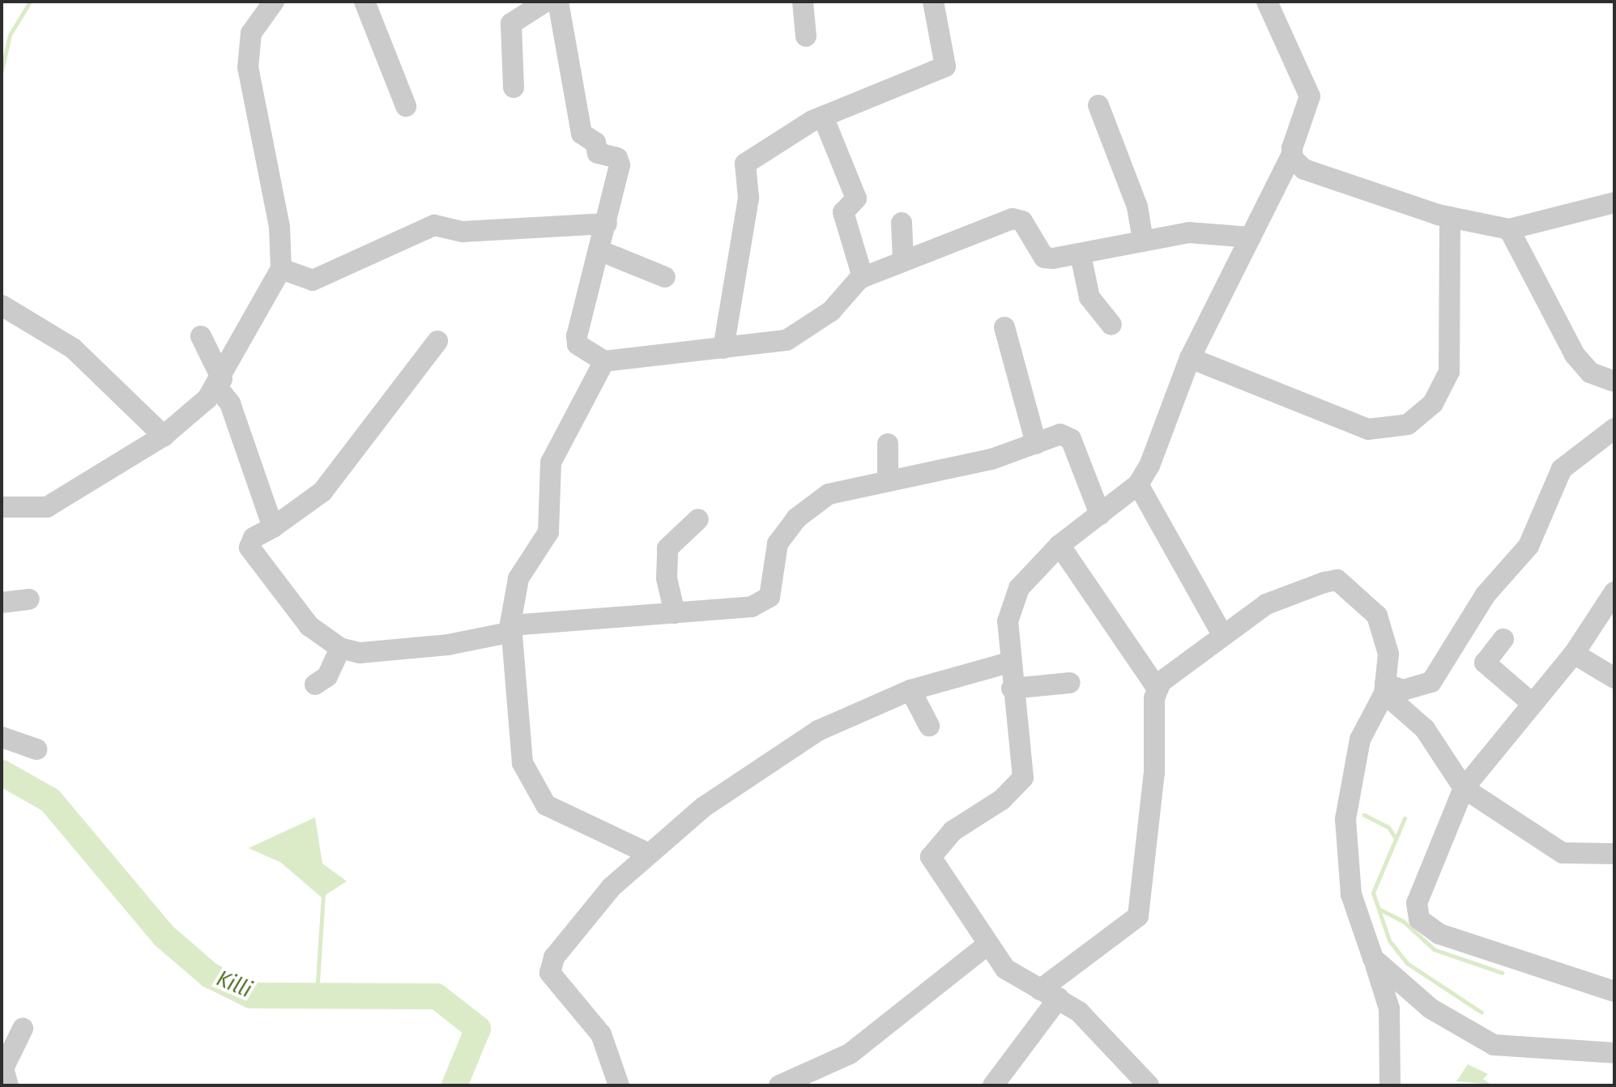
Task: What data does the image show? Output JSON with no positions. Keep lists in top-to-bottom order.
{
  "water": ["Killi"]
}
